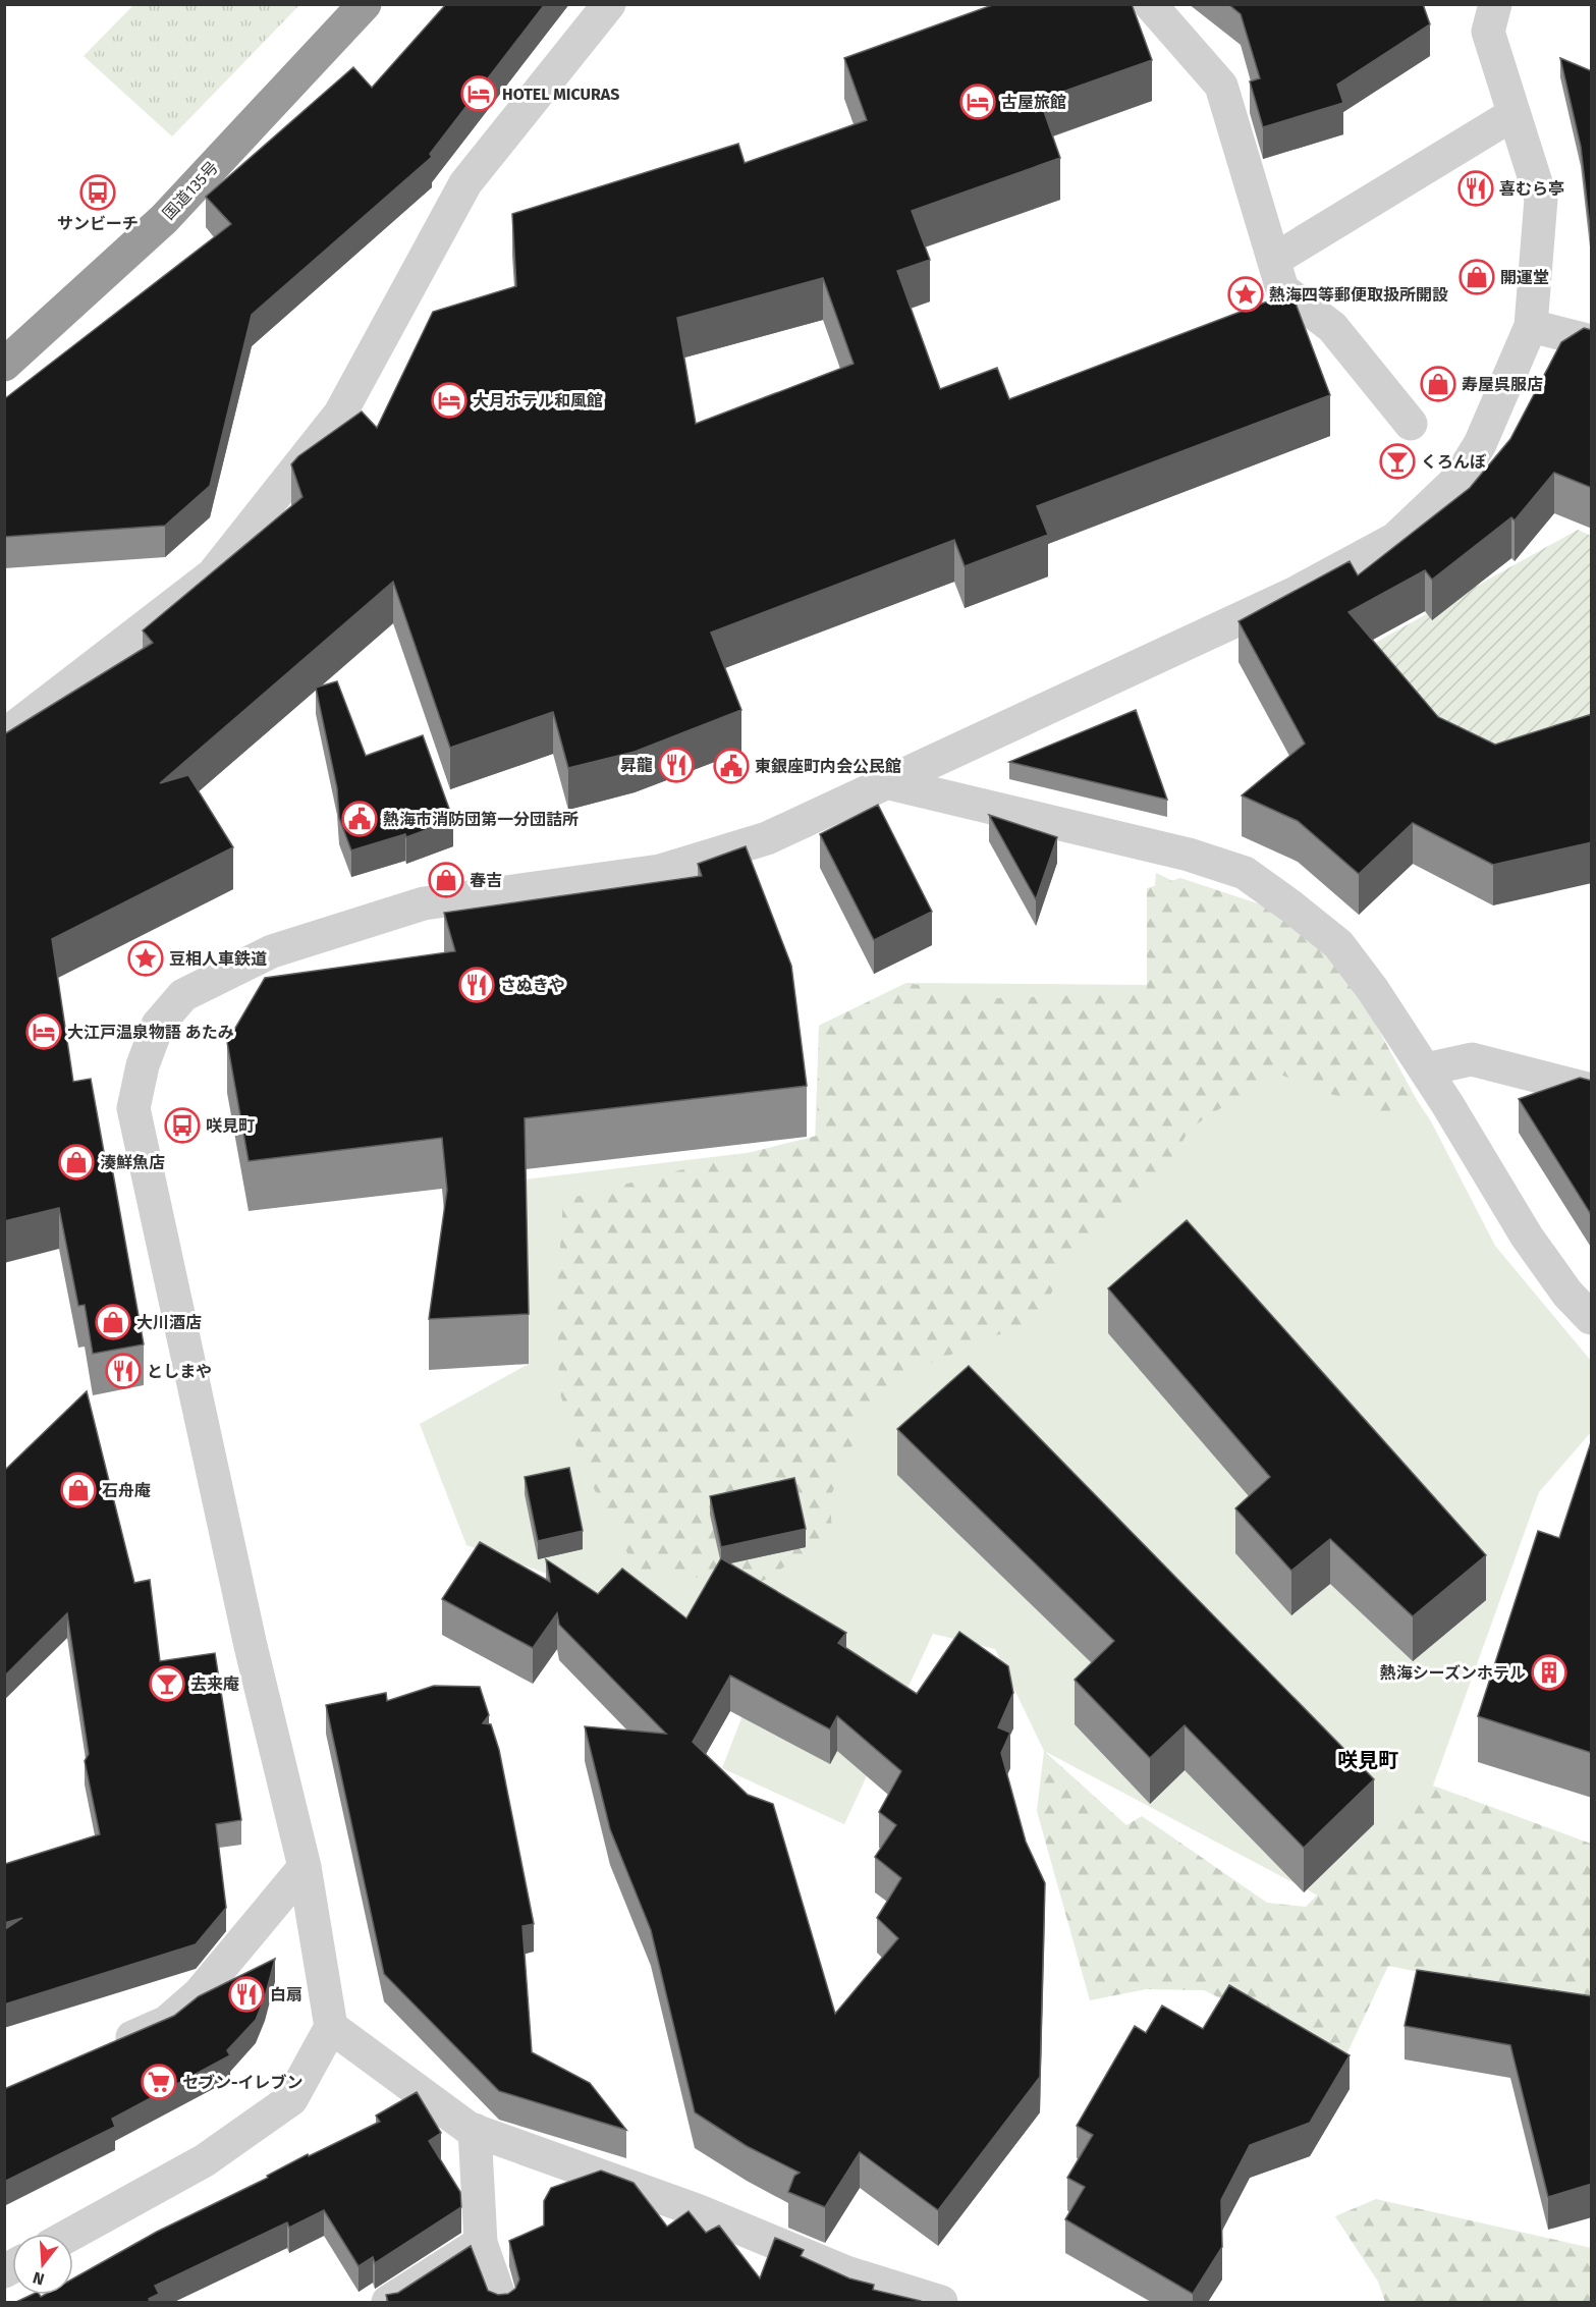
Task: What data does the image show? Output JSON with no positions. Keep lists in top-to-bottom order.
{
  "streets": {
    "highway": ["国道135号"]
  },
  "districts": ["咲見町"],
  "places": {
    "hotel": [
      "HOTEL MICURAS",
      "古屋旅館",
      "大月ホテル和風館",
      "大江戸温泉物語 あたみ"
    ],
    "restaurant": [
      "喜むら亭",
      "昇龍",
      "さぬきや",
      "としまや",
      "白扇"
    ],
    "bus stop": ["サンビーチ", "咲見町"],
    "shop": [
      "開運堂",
      "寿屋呉服店",
      "春吉",
      "湊鮮魚店",
      "大川酒店",
      "石舟庵"
    ],
    "place": ["熱海四等郵便取扱所開設", "豆相人車鉄道"],
    "bar": ["くろんぼ", "去来庵"],
    "public building": ["東銀座町内会公民館", "熱海市消防団第一分団詰所"],
    "building": ["熱海シーズンホテル"],
    "supermarket": ["セブン-イレブン"]
  },
  "north": "bottom"
}
